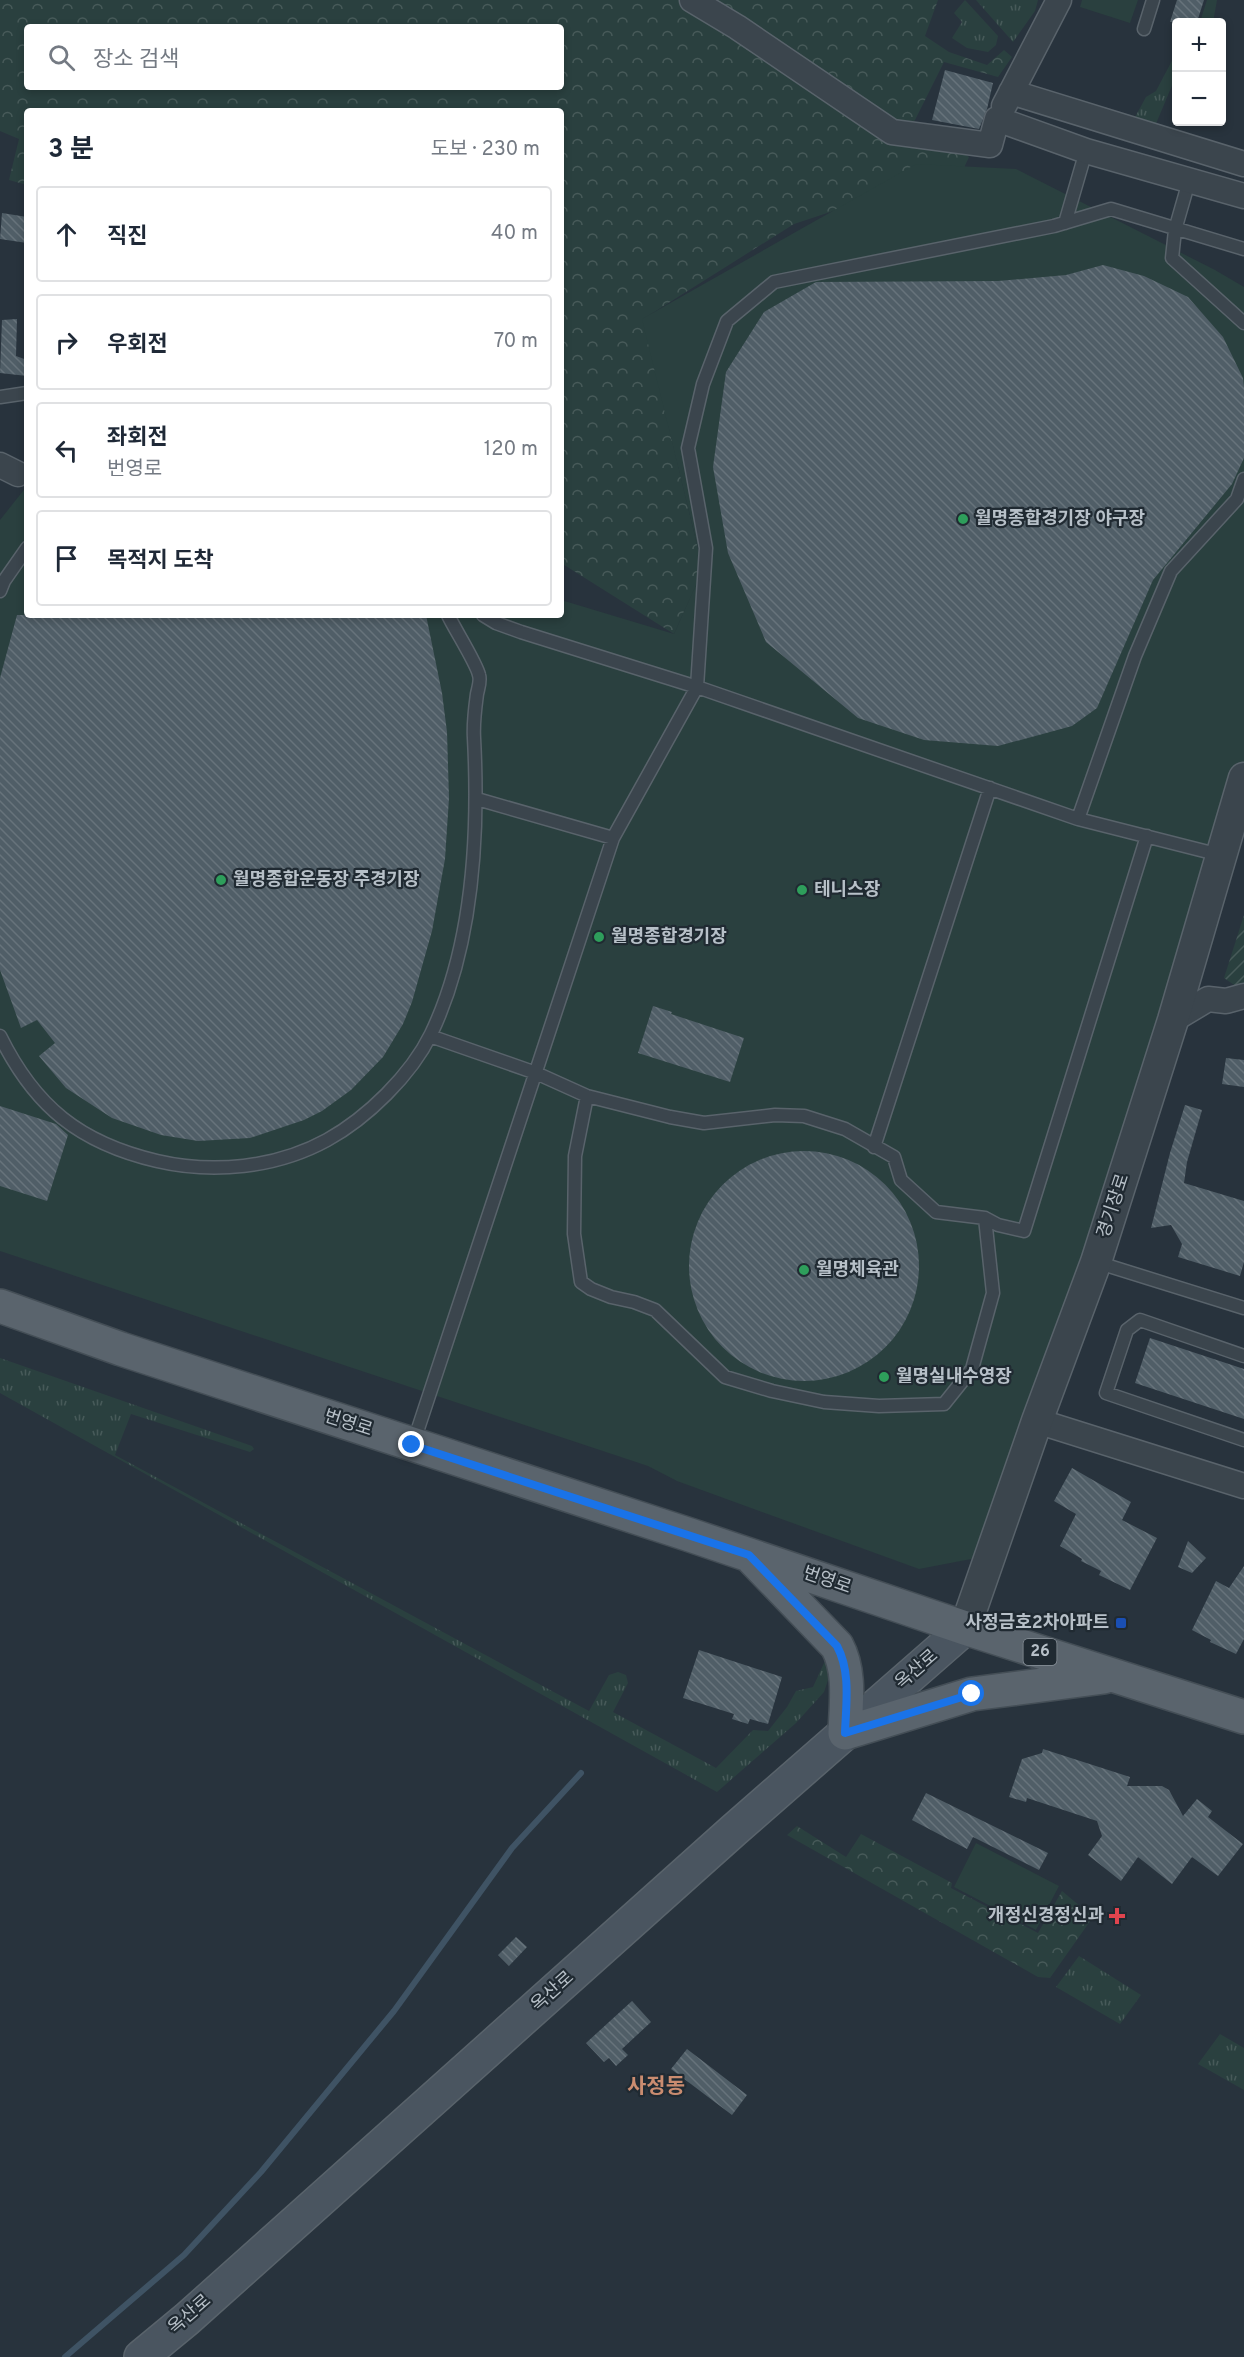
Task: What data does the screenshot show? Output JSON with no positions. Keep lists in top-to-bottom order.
{
  "streets": {
    "main road": ["번영로", "26", "옥산로"],
    "street": ["경기장로"]
  },
  "crossings": [
    ["경기장로", "번영로"],
    ["경기장로", "옥산로"],
    ["번영로", "옥산로"]
  ],
  "districts": ["사정동"],
  "places": {
    "other": [
      "월명종합경기장 야구장",
      "월명종합운동장 주경기장",
      "테니스장",
      "월명종합경기장",
      "월명체육관",
      "월명실내수영장"
    ],
    "transit": ["사정금호2차아파트"],
    "health": ["개정신경정신과"]
  },
  "page": {
    "map_buttons": ["+", "−"],
    "search": "장소 검색",
    "heading": ["3 분", "도보 · 230 m"],
    "list": [
      ["직진", "40 m"],
      ["우회전", "70 m"],
      ["좌회전", "번영로", "120 m"],
      "목적지 도착"
    ]
  }
}
